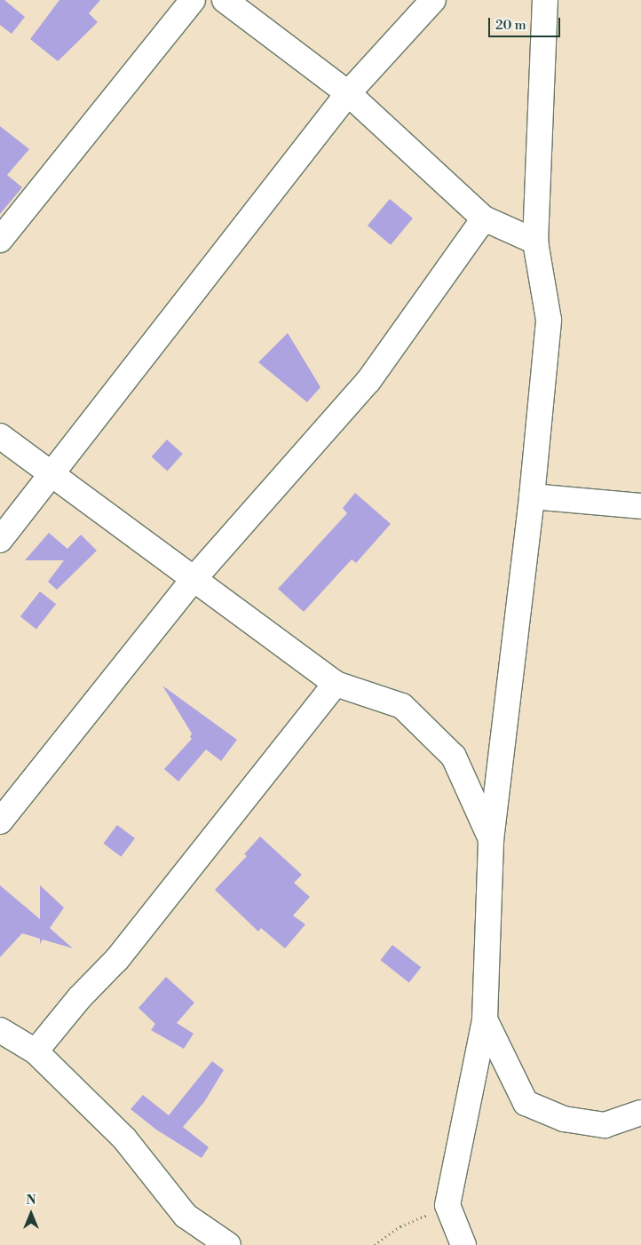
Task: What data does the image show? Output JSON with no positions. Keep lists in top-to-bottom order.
{
  "scale_bar": "20 m",
  "north": "top"
}
